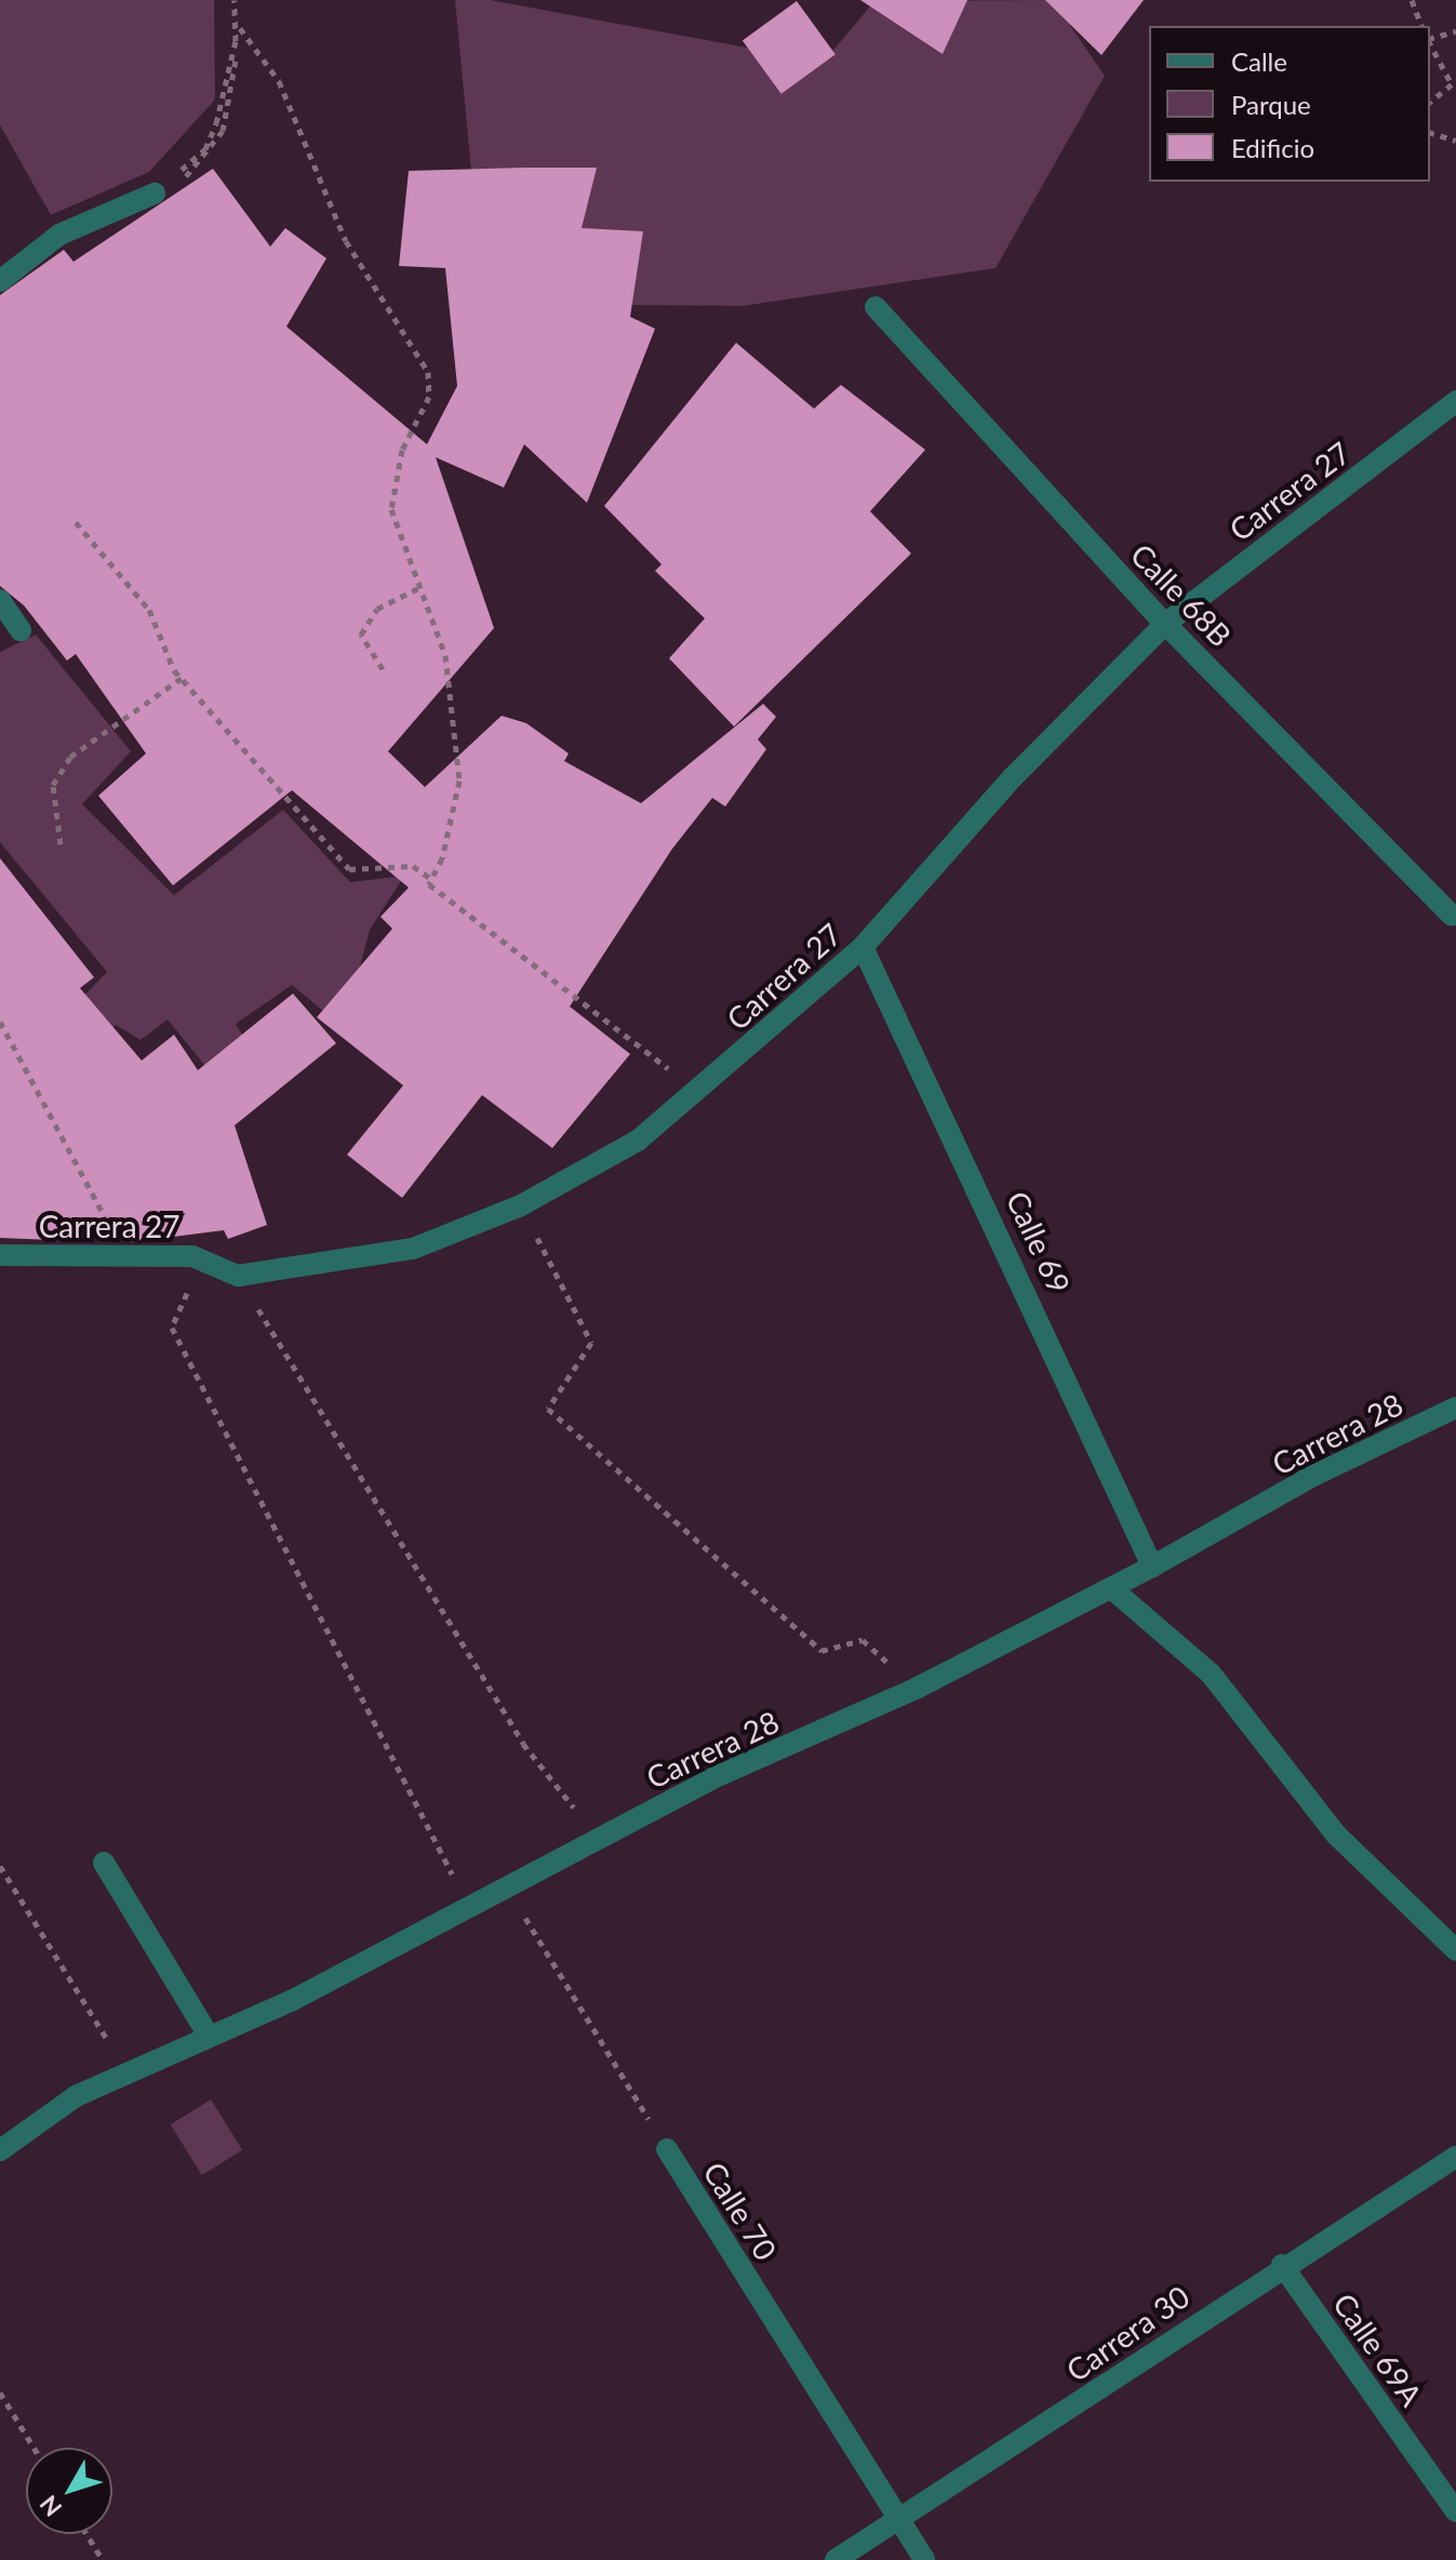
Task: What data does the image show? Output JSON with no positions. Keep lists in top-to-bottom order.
{
  "streets": {
    "street": [
      "Carrera 27",
      "Calle 68B",
      "Calle 69",
      "Carrera 28",
      "Calle 70",
      "Carrera 30",
      "Calle 69A"
    ]
  },
  "crossings": [
    ["Carrera 27", "Calle 68B"],
    ["Carrera 27", "Calle 69"],
    ["Calle 69", "Carrera 28"],
    ["Carrera 28", "Calle 70"],
    ["Calle 70", "Carrera 30"],
    ["Carrera 30", "Calle 69A"]
  ],
  "legend": ["Calle", "Parque", "Edificio"],
  "north": "bottom left"
}
